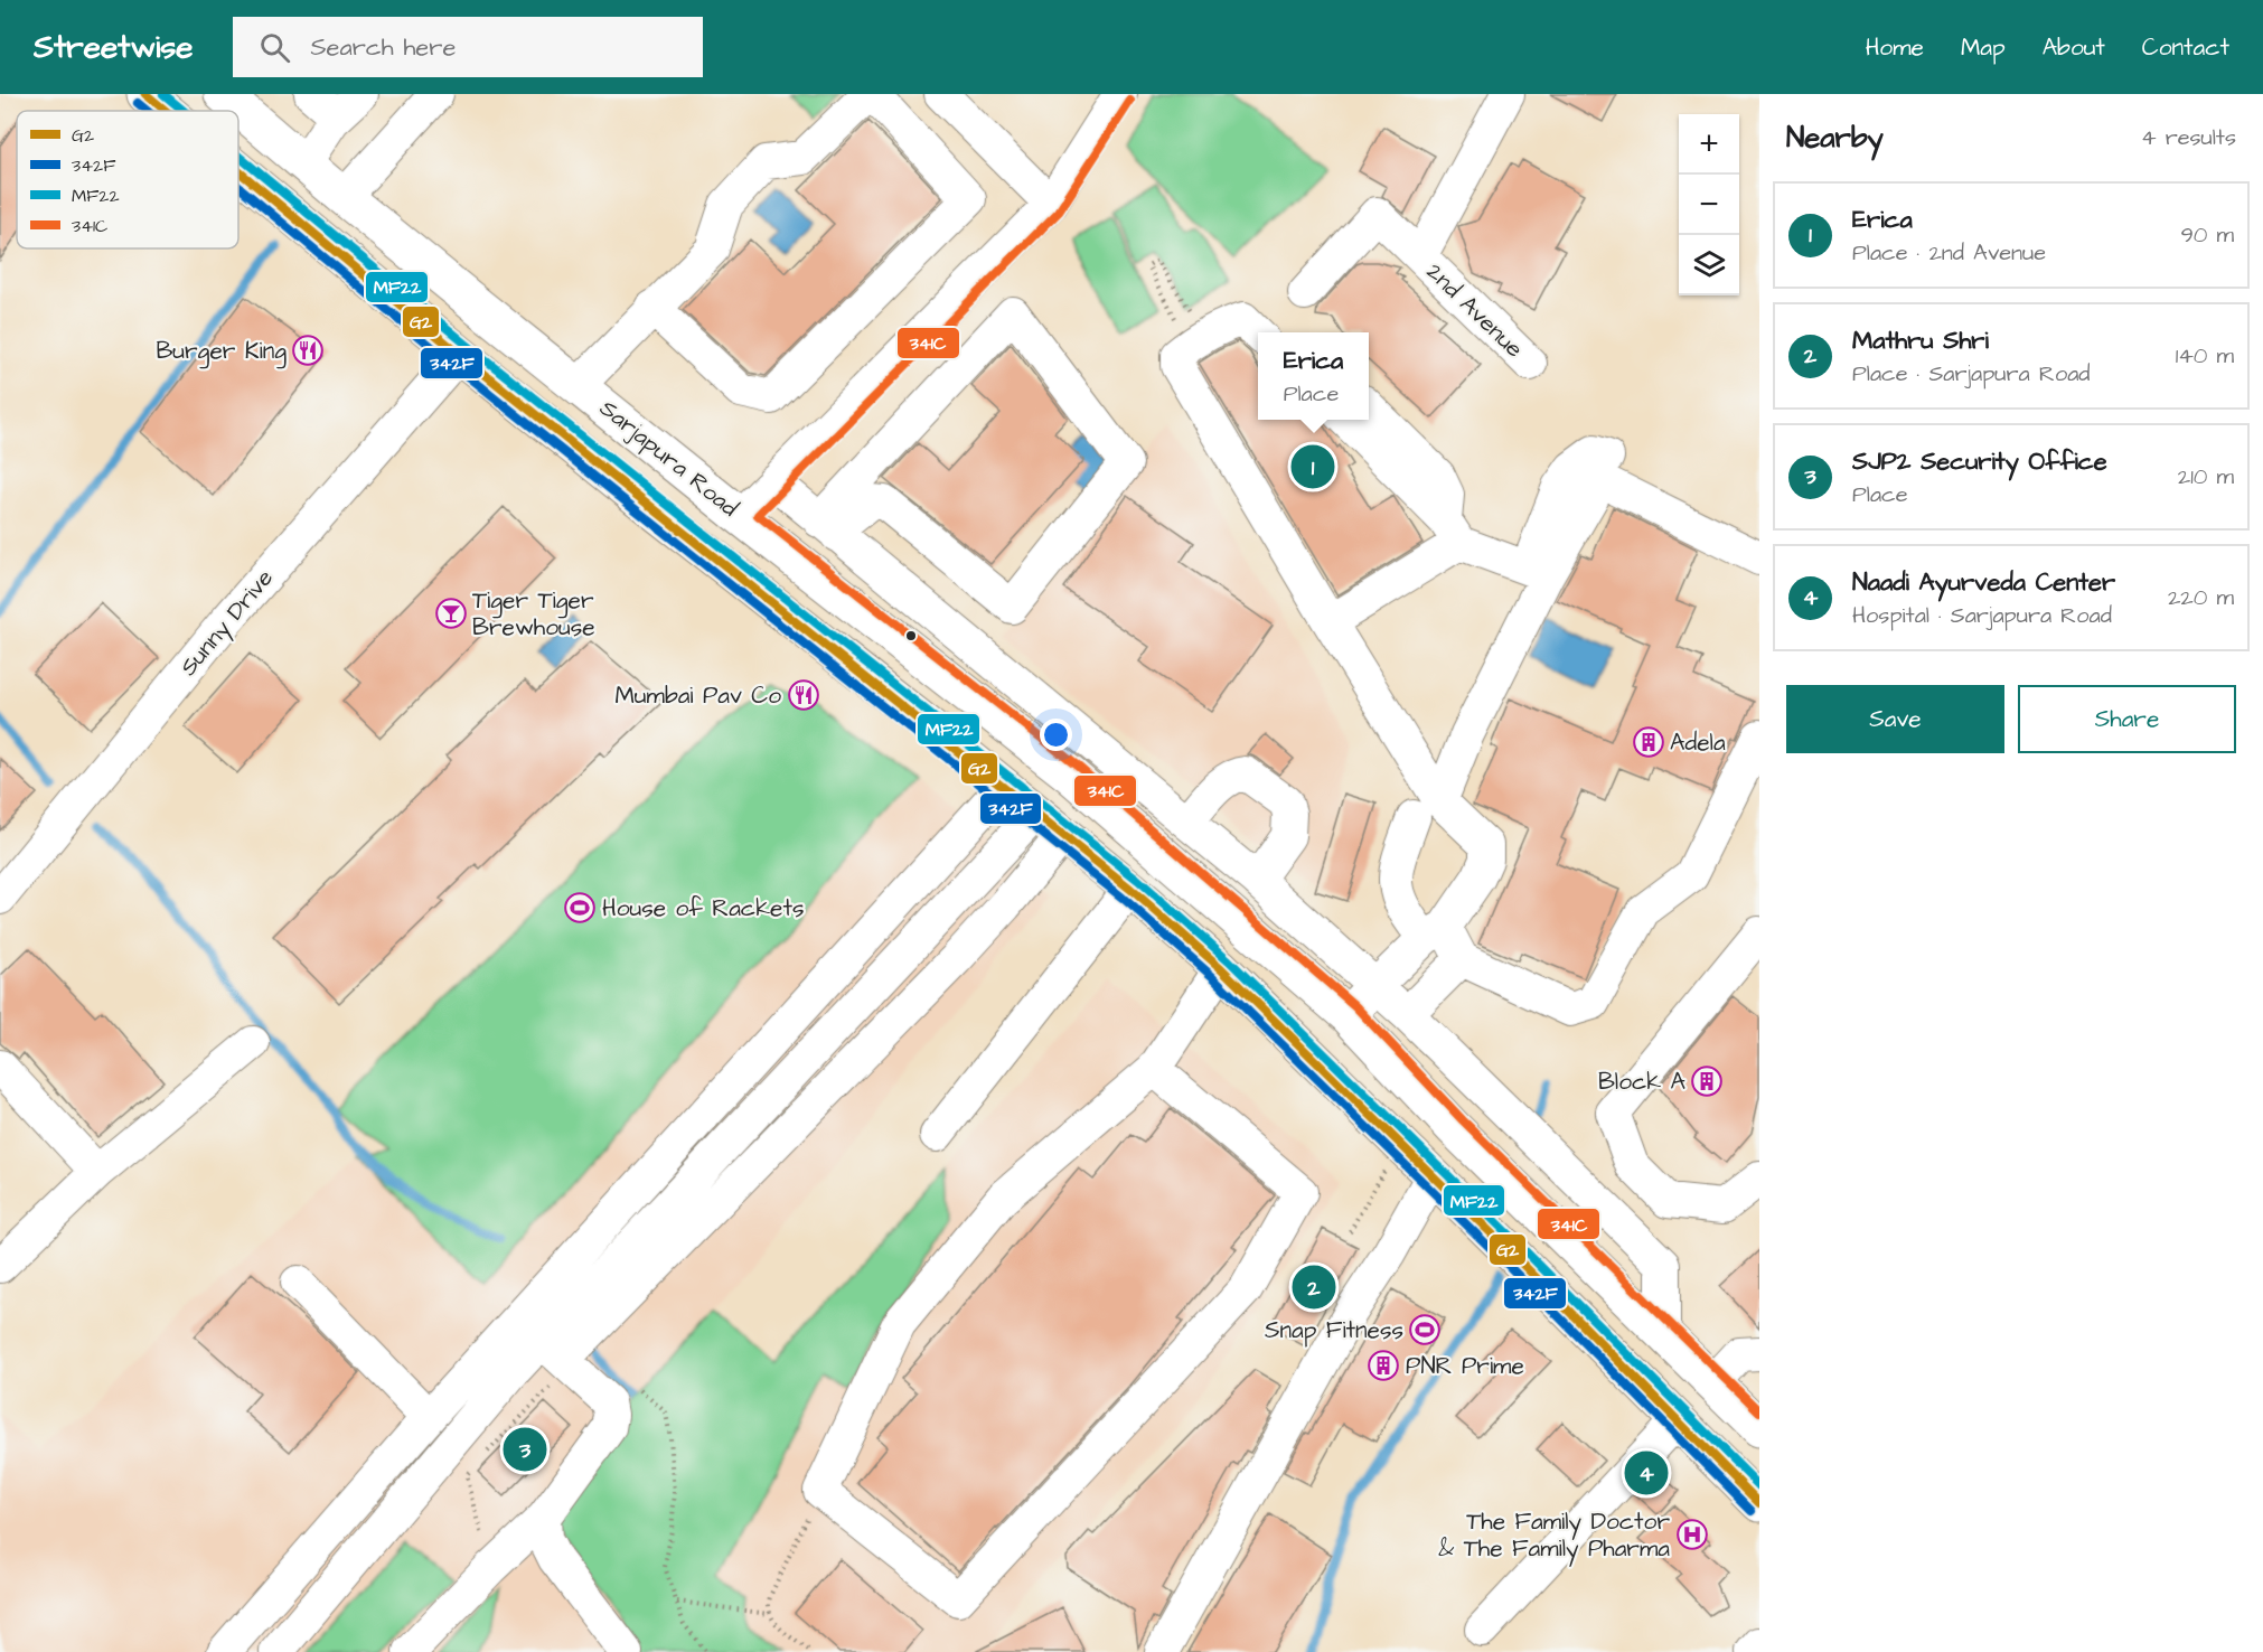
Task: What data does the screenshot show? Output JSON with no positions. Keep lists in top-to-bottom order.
{
  "streets": {
    "main road": ["Sarjapura Road"],
    "street": ["2nd Avenue", "Sunny Drive"]
  },
  "places": {
    "restaurant": ["Burger King", "Mumbai Pav Co"],
    "bar": ["Tiger Tiger Brewhouse"],
    "building": ["Adela", "Block A", "PNR Prime"],
    "sports": ["House of Rackets", "Snap Fitness"],
    "hospital": ["The Family Doctor & The Family Pharma"]
  },
  "lines": [
    "transit line G2",
    "transit line MF22",
    "transit line 341C",
    "transit line 342F"
  ],
  "legend": [
    "G2",
    "342F",
    "MF22",
    "341C"
  ],
  "page": {
    "header": "Streetwise",
    "search": "Search here",
    "nav": [
      "Home",
      "Map",
      "About",
      "Contact"
    ],
    "heading": ["Nearby", "4 results"],
    "map_buttons": ["+", "−"],
    "list": [
      {
        "mark": "1",
        "name": "Erica",
        "note": "Place · 2nd Avenue",
        "value": "90 m"
      },
      {
        "mark": "2",
        "name": "Mathru Shri",
        "note": "Place · Sarjapura Road",
        "value": "140 m"
      },
      {
        "mark": "3",
        "name": "SJP2 Security Office",
        "note": "Place",
        "value": "210 m"
      },
      {
        "mark": "4",
        "name": "Naadi Ayurveda Center",
        "note": "Hospital · Sarjapura Road",
        "value": "220 m"
      }
    ],
    "popup": ["Erica", "Place"],
    "pins": [
      "1",
      "2",
      "3",
      "4"
    ],
    "buttons": ["Save", "Share"]
  }
}
